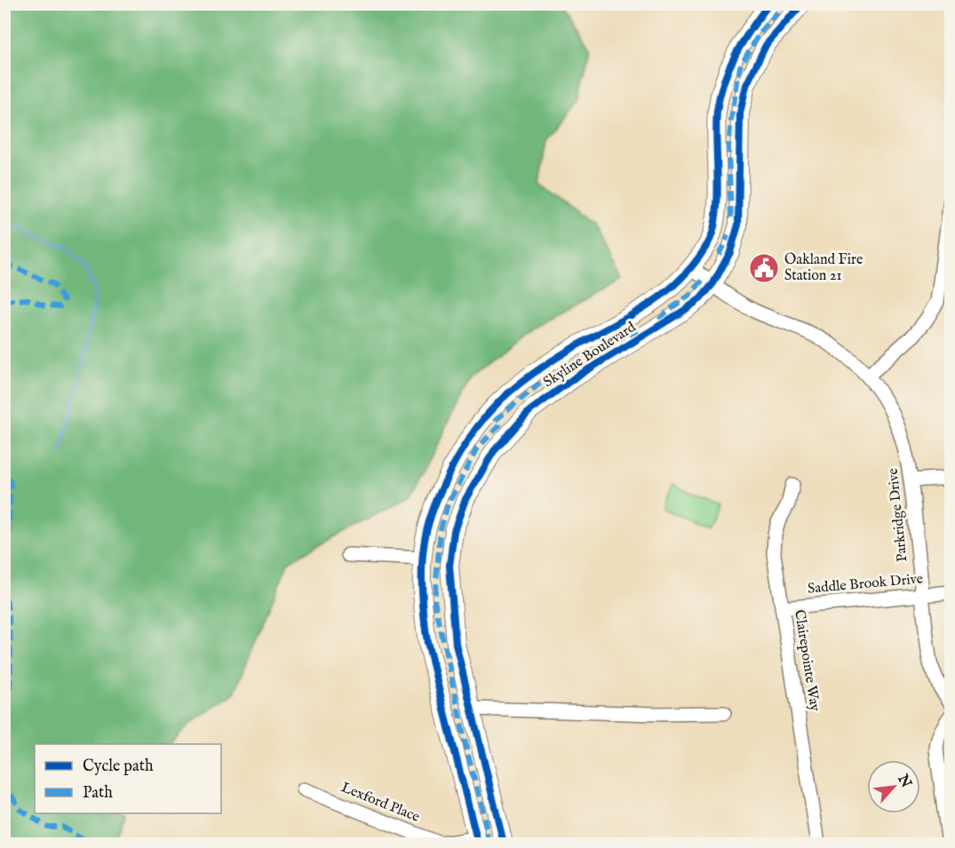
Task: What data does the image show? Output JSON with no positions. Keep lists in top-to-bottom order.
{
  "streets": {
    "main road": ["Skyline Boulevard"],
    "street": [
      "Parkridge Drive",
      "Saddle Brook Drive",
      "Clairepointe Way",
      "Lexford Place"
    ]
  },
  "crossings": [
    ["Skyline Boulevard", "Parkridge Drive"],
    ["Skyline Boulevard", "Lexford Place"],
    ["Parkridge Drive", "Saddle Brook Drive"],
    ["Saddle Brook Drive", "Clairepointe Way"]
  ],
  "places": {
    "public building": ["Oakland Fire Station 21"]
  },
  "legend": ["Cycle path", "Path"],
  "north": "top right"
}
